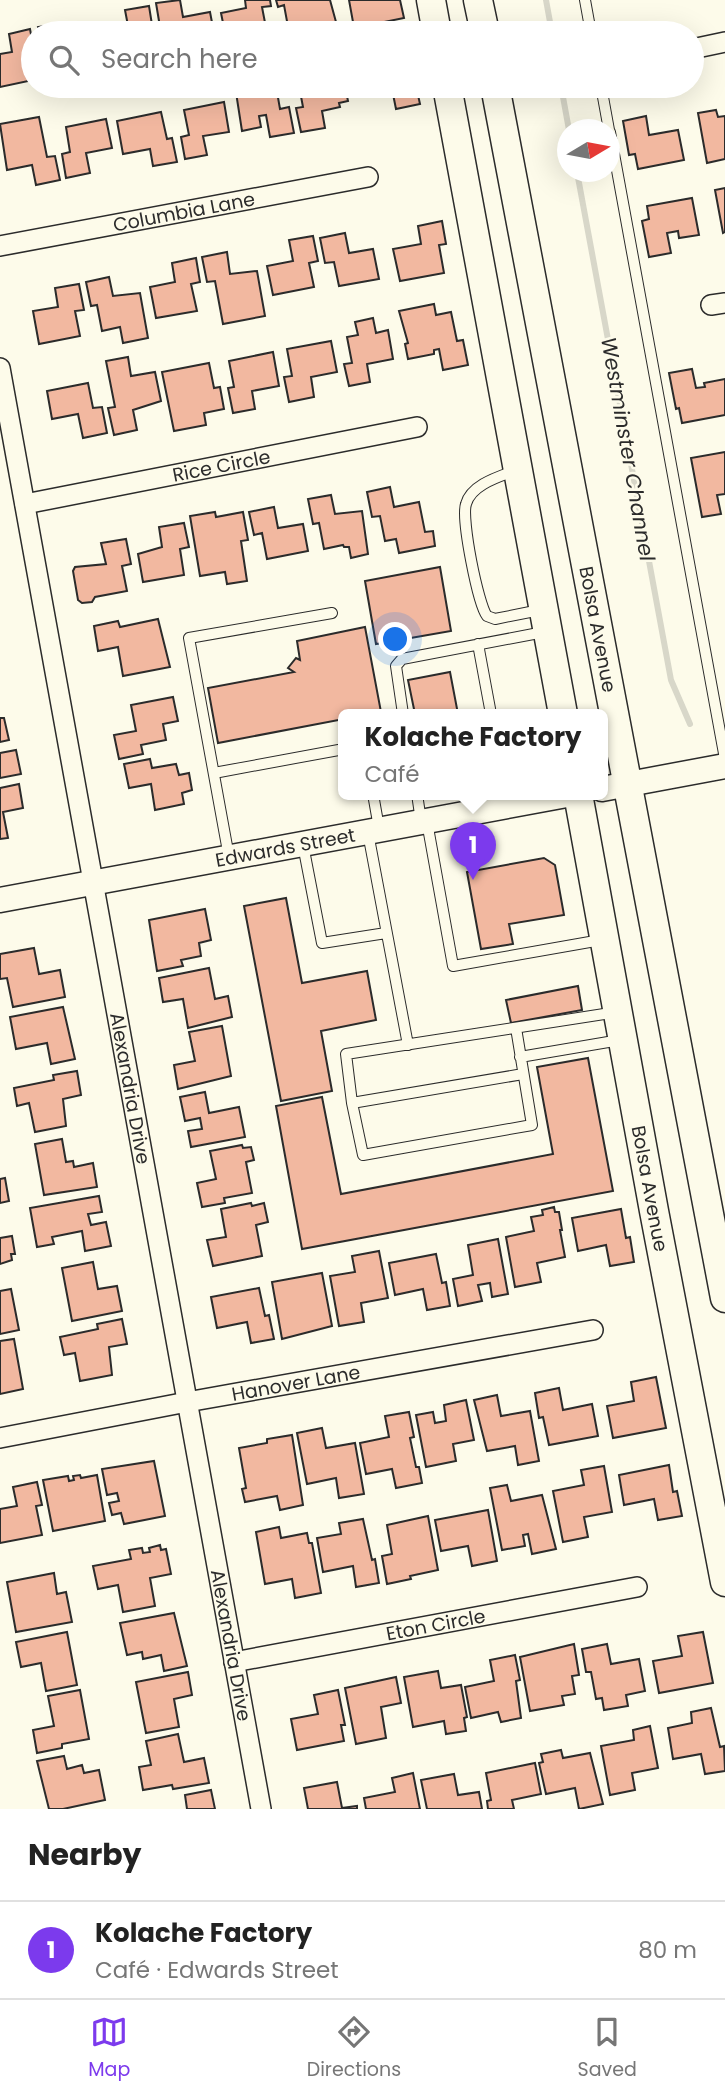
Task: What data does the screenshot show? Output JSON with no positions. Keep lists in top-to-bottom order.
{
  "streets": {
    "main road": ["Bolsa Avenue"],
    "street": [
      "Columbia Lane",
      "Rice Circle",
      "Edwards Street",
      "Alexandria Drive",
      "Hanover Lane",
      "Eton Circle"
    ]
  },
  "crossings": [
    ["Rice Circle", "Alexandria Drive"],
    ["Edwards Street", "Alexandria Drive"],
    ["Alexandria Drive", "Hanover Lane"],
    ["Alexandria Drive", "Eton Circle"]
  ],
  "water": ["Westminster Channel"],
  "north": "right",
  "page": {
    "search": "Search here",
    "popup": ["Kolache Factory", "Café"],
    "pins": "1",
    "heading": "Nearby",
    "list": [
      {
        "mark": "1",
        "name": "Kolache Factory",
        "note": "Café · Edwards Street",
        "value": "80 m"
      }
    ],
    "nav": ["Map", "Directions", "Saved"]
  }
}
